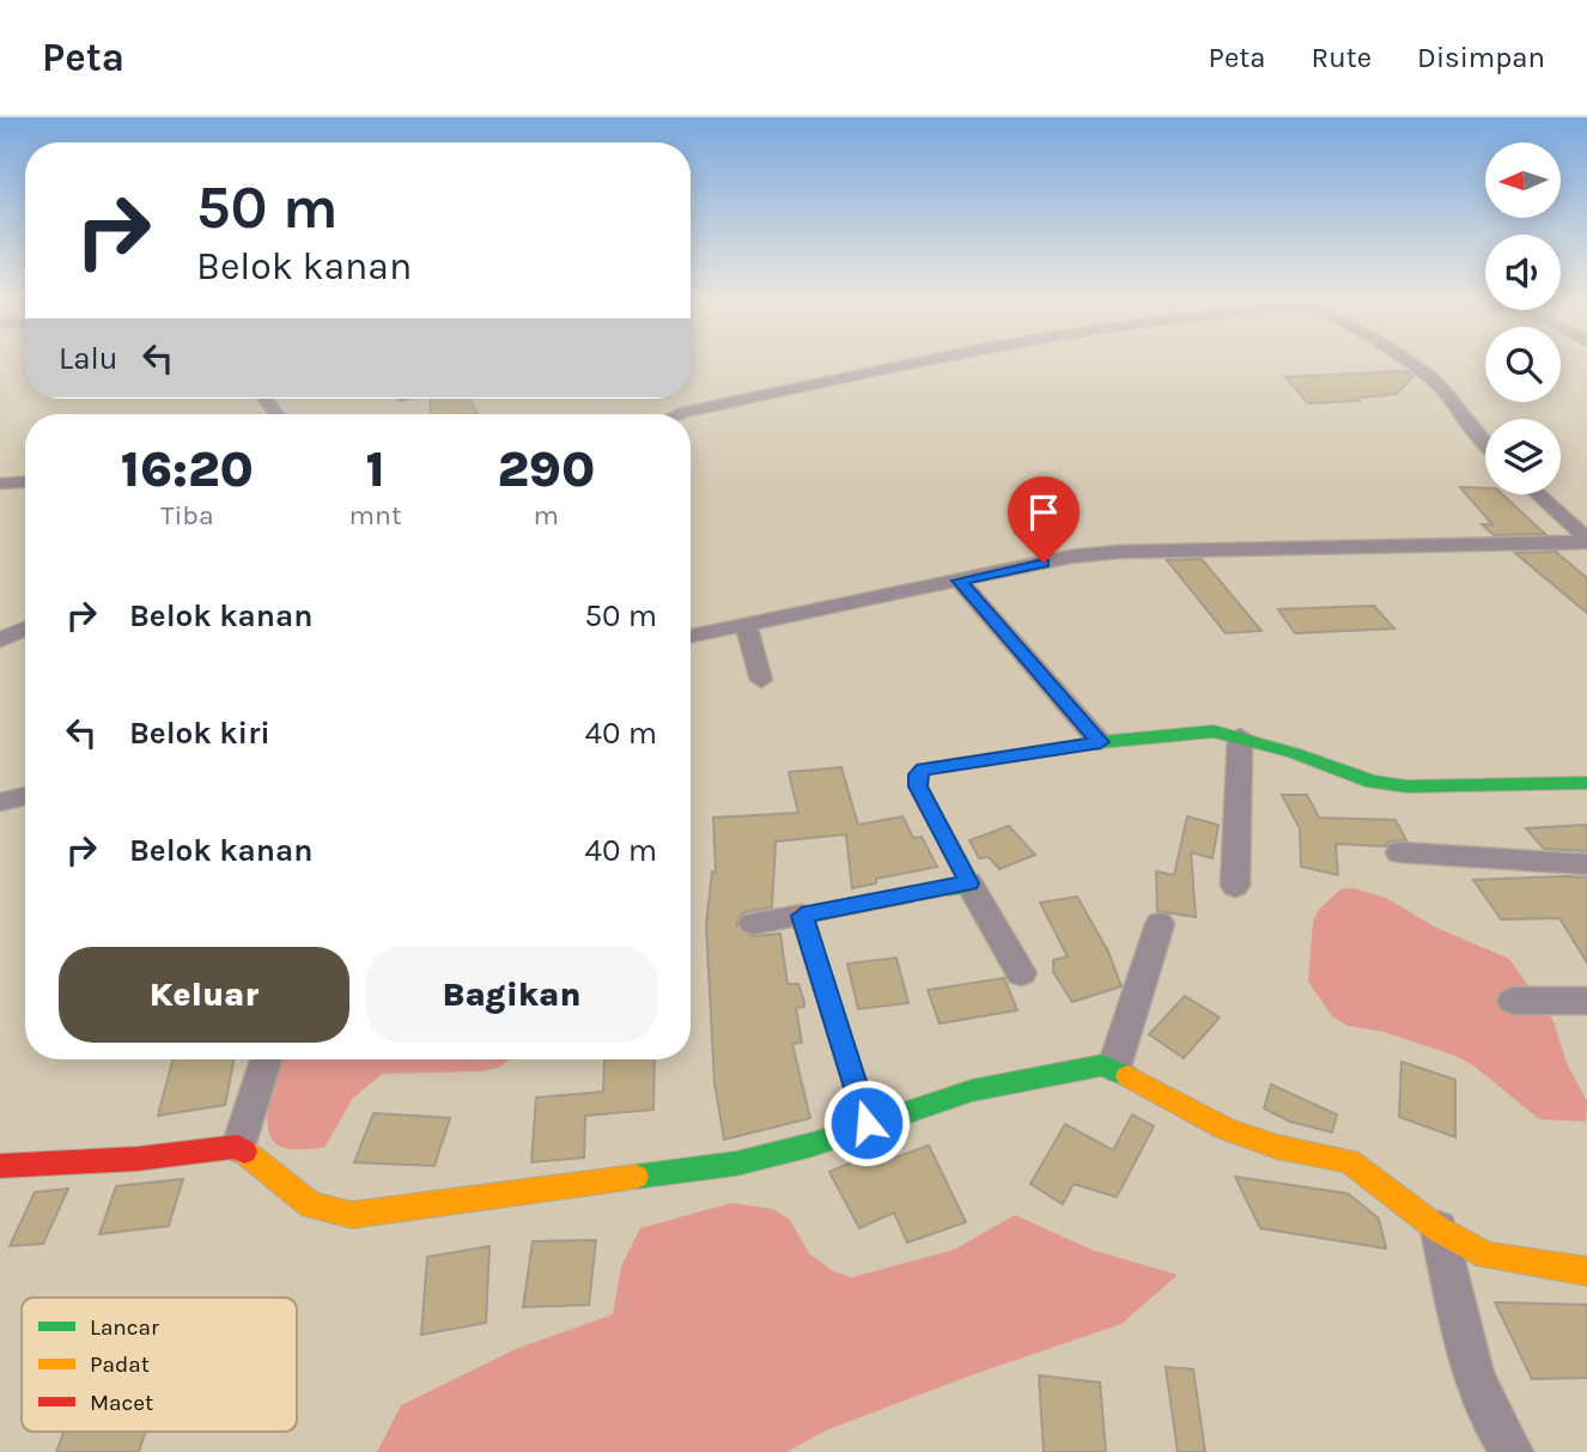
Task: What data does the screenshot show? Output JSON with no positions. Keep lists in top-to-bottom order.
{
  "legend": ["Lancar", "Padat", "Macet"],
  "north": "left",
  "page": {
    "header": "Peta",
    "nav": ["Peta", "Rute", "Disimpan"],
    "turn": ["50 m", "Belok kanan"],
    "then": "Lalu",
    "eta": [
      "16:20",
      "Tiba",
      "1",
      "mnt",
      "290",
      "m"
    ],
    "list": [
      {
        "name": "Belok kanan",
        "value": "50 m"
      },
      {
        "name": "Belok kiri",
        "value": "40 m"
      },
      {
        "name": "Belok kanan",
        "value": "40 m"
      }
    ],
    "buttons": ["Keluar", "Bagikan"]
  }
}
